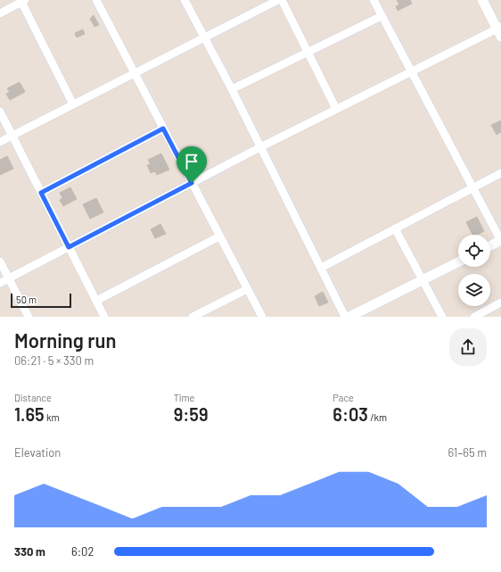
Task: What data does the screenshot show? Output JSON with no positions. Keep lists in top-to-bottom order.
{
  "scale_bar": "50 m",
  "page": {
    "scale": "50 m",
    "heading": ["Morning run", "06:21 · 5 × 330 m"],
    "stats": [
      ["Distance", "1.65 km"],
      ["Time", "9:59"],
      ["Pace", "6:03 /km"]
    ],
    "chart": ["Elevation", "61–65 m"],
    "list": [
      {
        "name": "330 m",
        "note": "6:02"
      }
    ]
  }
}
